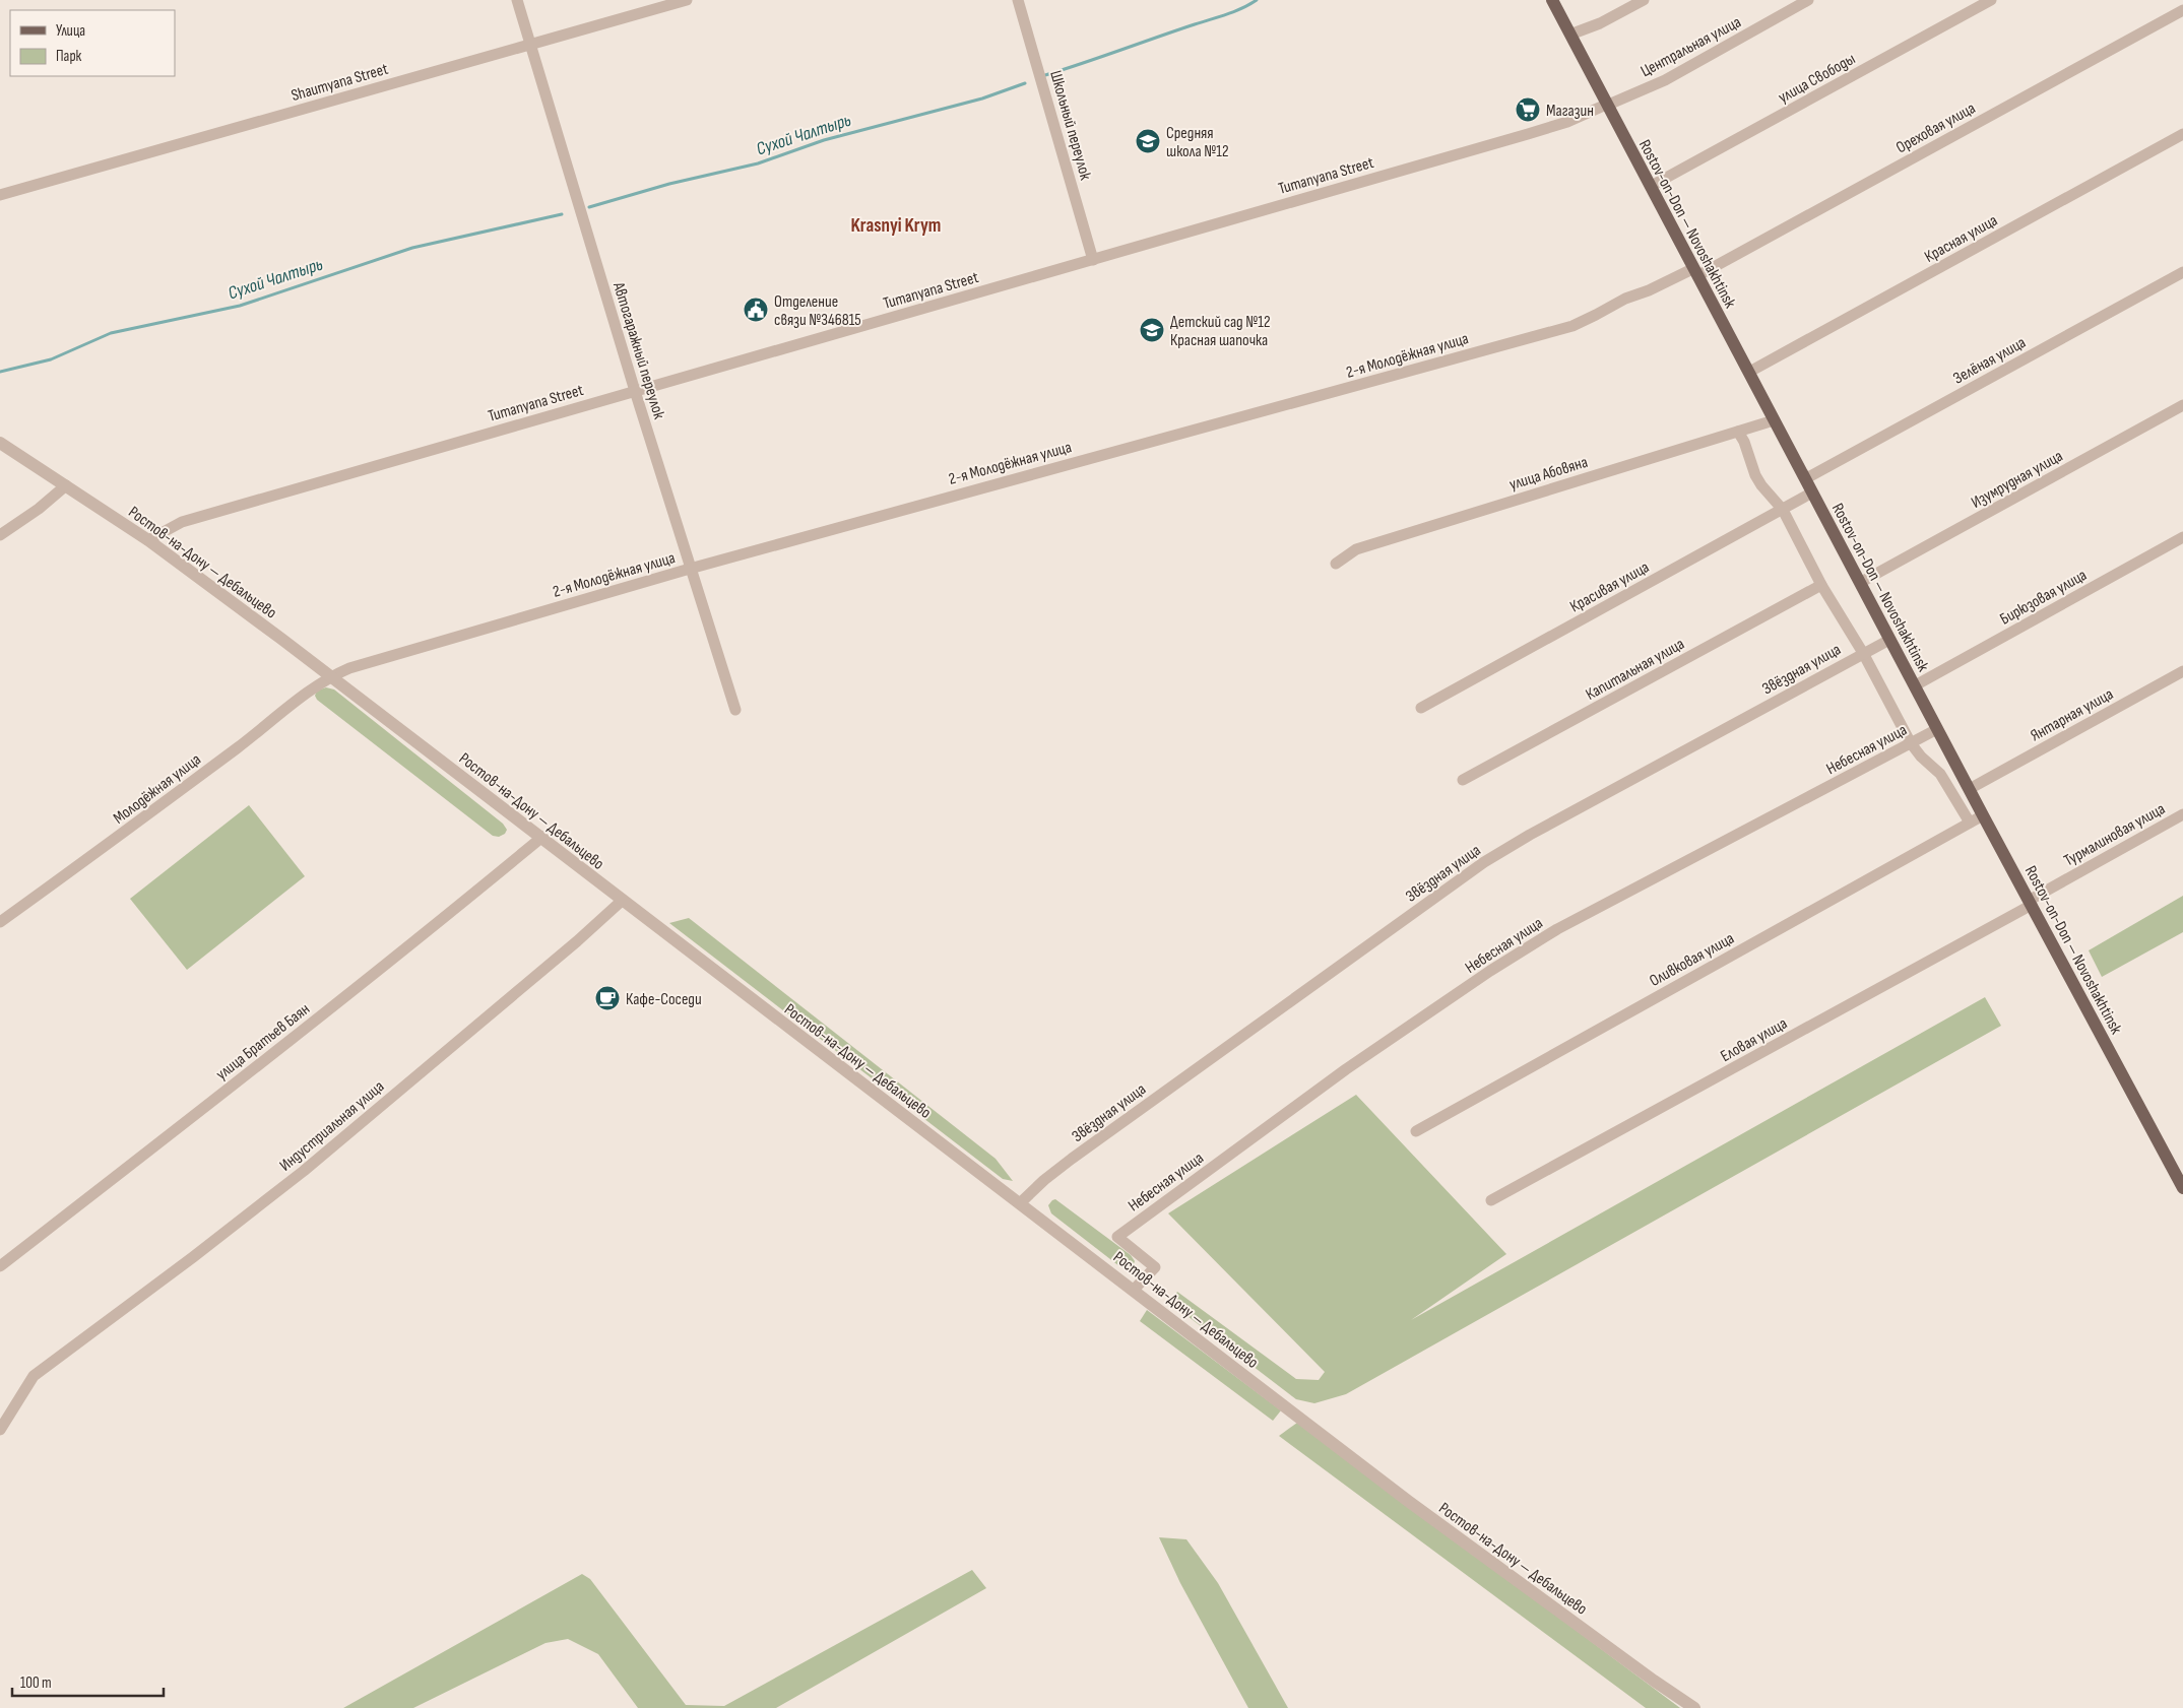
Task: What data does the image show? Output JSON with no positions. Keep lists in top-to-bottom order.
{
  "streets": {
    "main road": ["Rostov-on-Don — Novoshakhtinsk"],
    "street": [
      "Центральная улица",
      "улица Свободы",
      "Shaumyana Street",
      "Школьный переулок",
      "Ореховая улица",
      "Tumanyana Street",
      "Красная улица",
      "Автогаражный переулок",
      "2-я Молодёжная улица",
      "Зелёная улица",
      "улица Абовяна",
      "Изумрудная улица",
      "Ростов-на-Дону — Дебальцево",
      "Красивая улица",
      "Бирюзовая улица",
      "Капитальная улица",
      "Звёздная улица",
      "Янтарная улица",
      "Небесная улица",
      "Молодёжная улица",
      "Турмалиновая улица",
      "Оливковая улица",
      "Еловая улица",
      "улица Братьев Баян",
      "Индустриальная улица"
    ]
  },
  "crossings": [
    ["Центральная улица", "Tumanyana Street"],
    ["Центральная улица", "Rostov-on-Don — Novoshakhtinsk"],
    ["улица Свободы", "Rostov-on-Don — Novoshakhtinsk"],
    ["Shaumyana Street", "Автогаражный переулок"],
    ["Школьный переулок", "Tumanyana Street"],
    ["Ореховая улица", "Rostov-on-Don — Novoshakhtinsk"],
    ["Ореховая улица", "2-я Молодёжная улица"],
    ["Tumanyana Street", "Rostov-on-Don — Novoshakhtinsk"],
    ["Tumanyana Street", "Автогаражный переулок"],
    ["Tumanyana Street", "Ростов-на-Дону — Дебальцево"],
    ["Rostov-on-Don — Novoshakhtinsk", "Красная улица"],
    ["Rostov-on-Don — Novoshakhtinsk", "2-я Молодёжная улица"],
    ["Rostov-on-Don — Novoshakhtinsk", "Зелёная улица"],
    ["Rostov-on-Don — Novoshakhtinsk", "улица Абовяна"],
    ["Rostov-on-Don — Novoshakhtinsk", "Изумрудная улица"],
    ["Rostov-on-Don — Novoshakhtinsk", "Красивая улица"],
    ["Rostov-on-Don — Novoshakhtinsk", "Бирюзовая улица"],
    ["Rostov-on-Don — Novoshakhtinsk", "Звёздная улица"],
    ["Rostov-on-Don — Novoshakhtinsk", "Янтарная улица"],
    ["Rostov-on-Don — Novoshakhtinsk", "Небесная улица"],
    ["Rostov-on-Don — Novoshakhtinsk", "Турмалиновая улица"],
    ["Rostov-on-Don — Novoshakhtinsk", "Оливковая улица"],
    ["Rostov-on-Don — Novoshakhtinsk", "Еловая улица"],
    ["Автогаражный переулок", "2-я Молодёжная улица"],
    ["2-я Молодёжная улица", "Ростов-на-Дону — Дебальцево"],
    ["2-я Молодёжная улица", "Молодёжная улица"],
    ["Ростов-на-Дону — Дебальцево", "Звёздная улица"],
    ["Ростов-на-Дону — Дебальцево", "Небесная улица"],
    ["Ростов-на-Дону — Дебальцево", "Молодёжная улица"],
    ["Ростов-на-Дону — Дебальцево", "улица Братьев Баян"],
    ["Ростов-на-Дону — Дебальцево", "Индустриальная улица"],
    ["Турмалиновая улица", "Еловая улица"]
  ],
  "districts": ["Krasnyi Krym"],
  "water": ["Сухой Чалтырь"],
  "places": {
    "supermarket": ["Магазин"],
    "school or university": ["Средняя школа №12", "Детский сад №12 Красная шапочка"],
    "public building": ["Отделение связи №346815"],
    "cafe": ["Кафе-Соседи"]
  },
  "legend": ["Улица", "Парк"],
  "scale_bar": "100 m"
}
